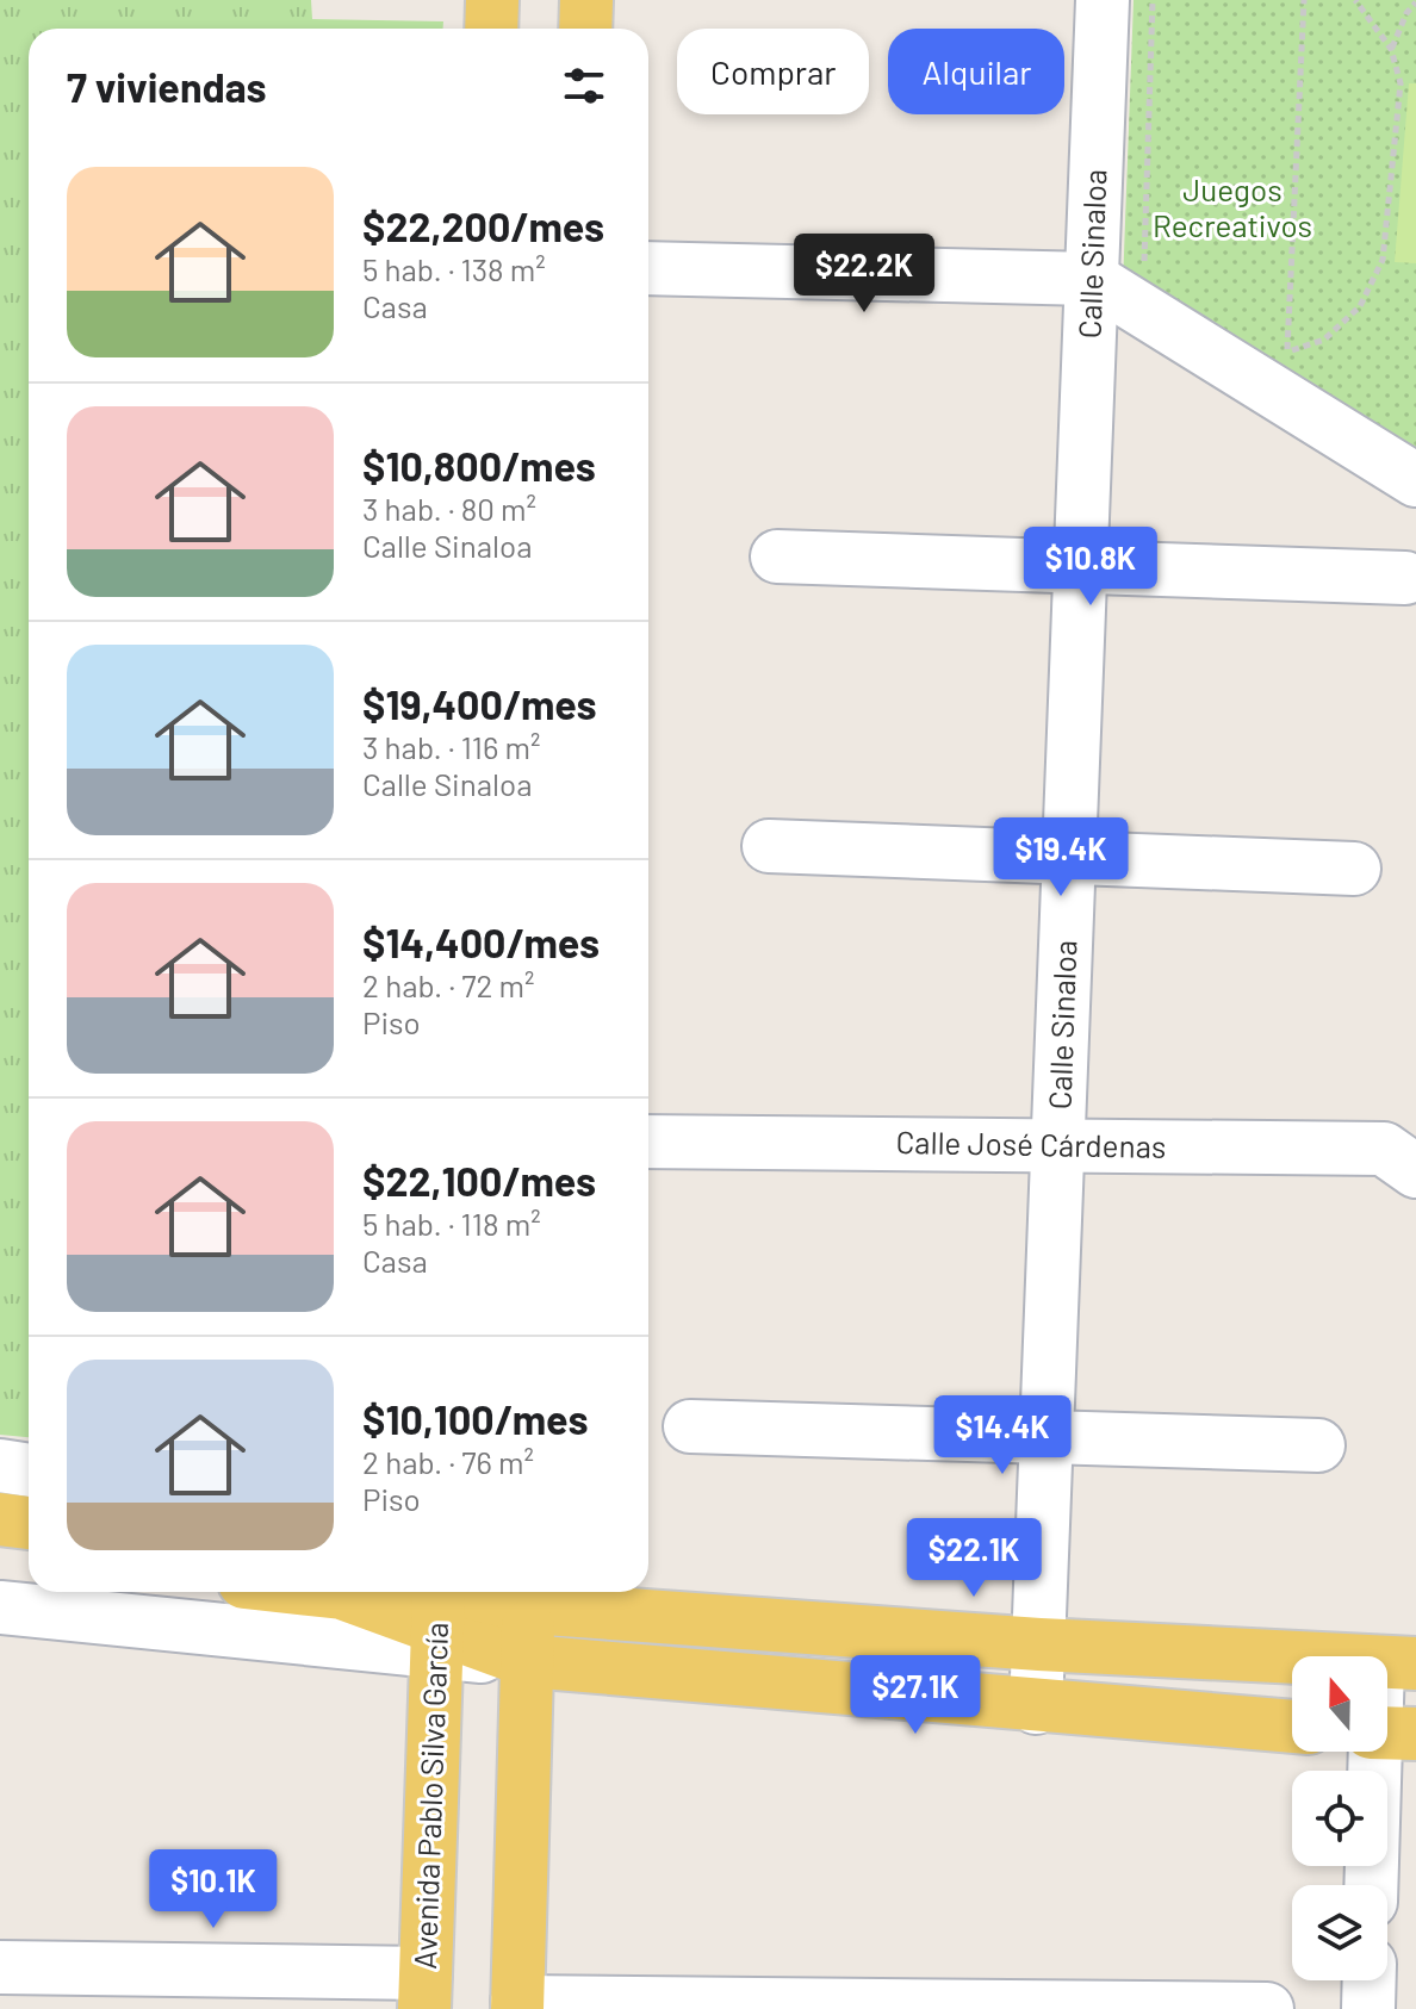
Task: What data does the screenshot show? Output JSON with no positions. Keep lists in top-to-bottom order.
{
  "streets": {
    "main road": ["Avenida Pablo Silva García"],
    "street": ["Calle Sinaloa", "Calle José Cárdenas"]
  },
  "crossings": [
    ["Calle Sinaloa", "Calle José Cárdenas"]
  ],
  "parks": ["Juegos Recreativos"],
  "north": "top",
  "page": {
    "chip": ["Comprar", "Alquilar"],
    "heading": "7 viviendas",
    "list": [
      {
        "name": "$22,200/mes",
        "note": "5 hab. · 138 m² · Casa"
      },
      {
        "name": "$10,800/mes",
        "note": "3 hab. · 80 m² · Calle Sinaloa"
      },
      {
        "name": "$19,400/mes",
        "note": "3 hab. · 116 m² · Calle Sinaloa"
      },
      {
        "name": "$14,400/mes",
        "note": "2 hab. · 72 m² · Piso"
      },
      {
        "name": "$22,100/mes",
        "note": "5 hab. · 118 m² · Casa"
      },
      {
        "name": "$10,100/mes",
        "note": "2 hab. · 76 m² · Piso"
      }
    ],
    "price": [
      "$22.2K",
      "$10.8K",
      "$19.4K",
      "$14.4K",
      "$22.1K",
      "$27.1K",
      "$10.1K"
    ]
  }
}
